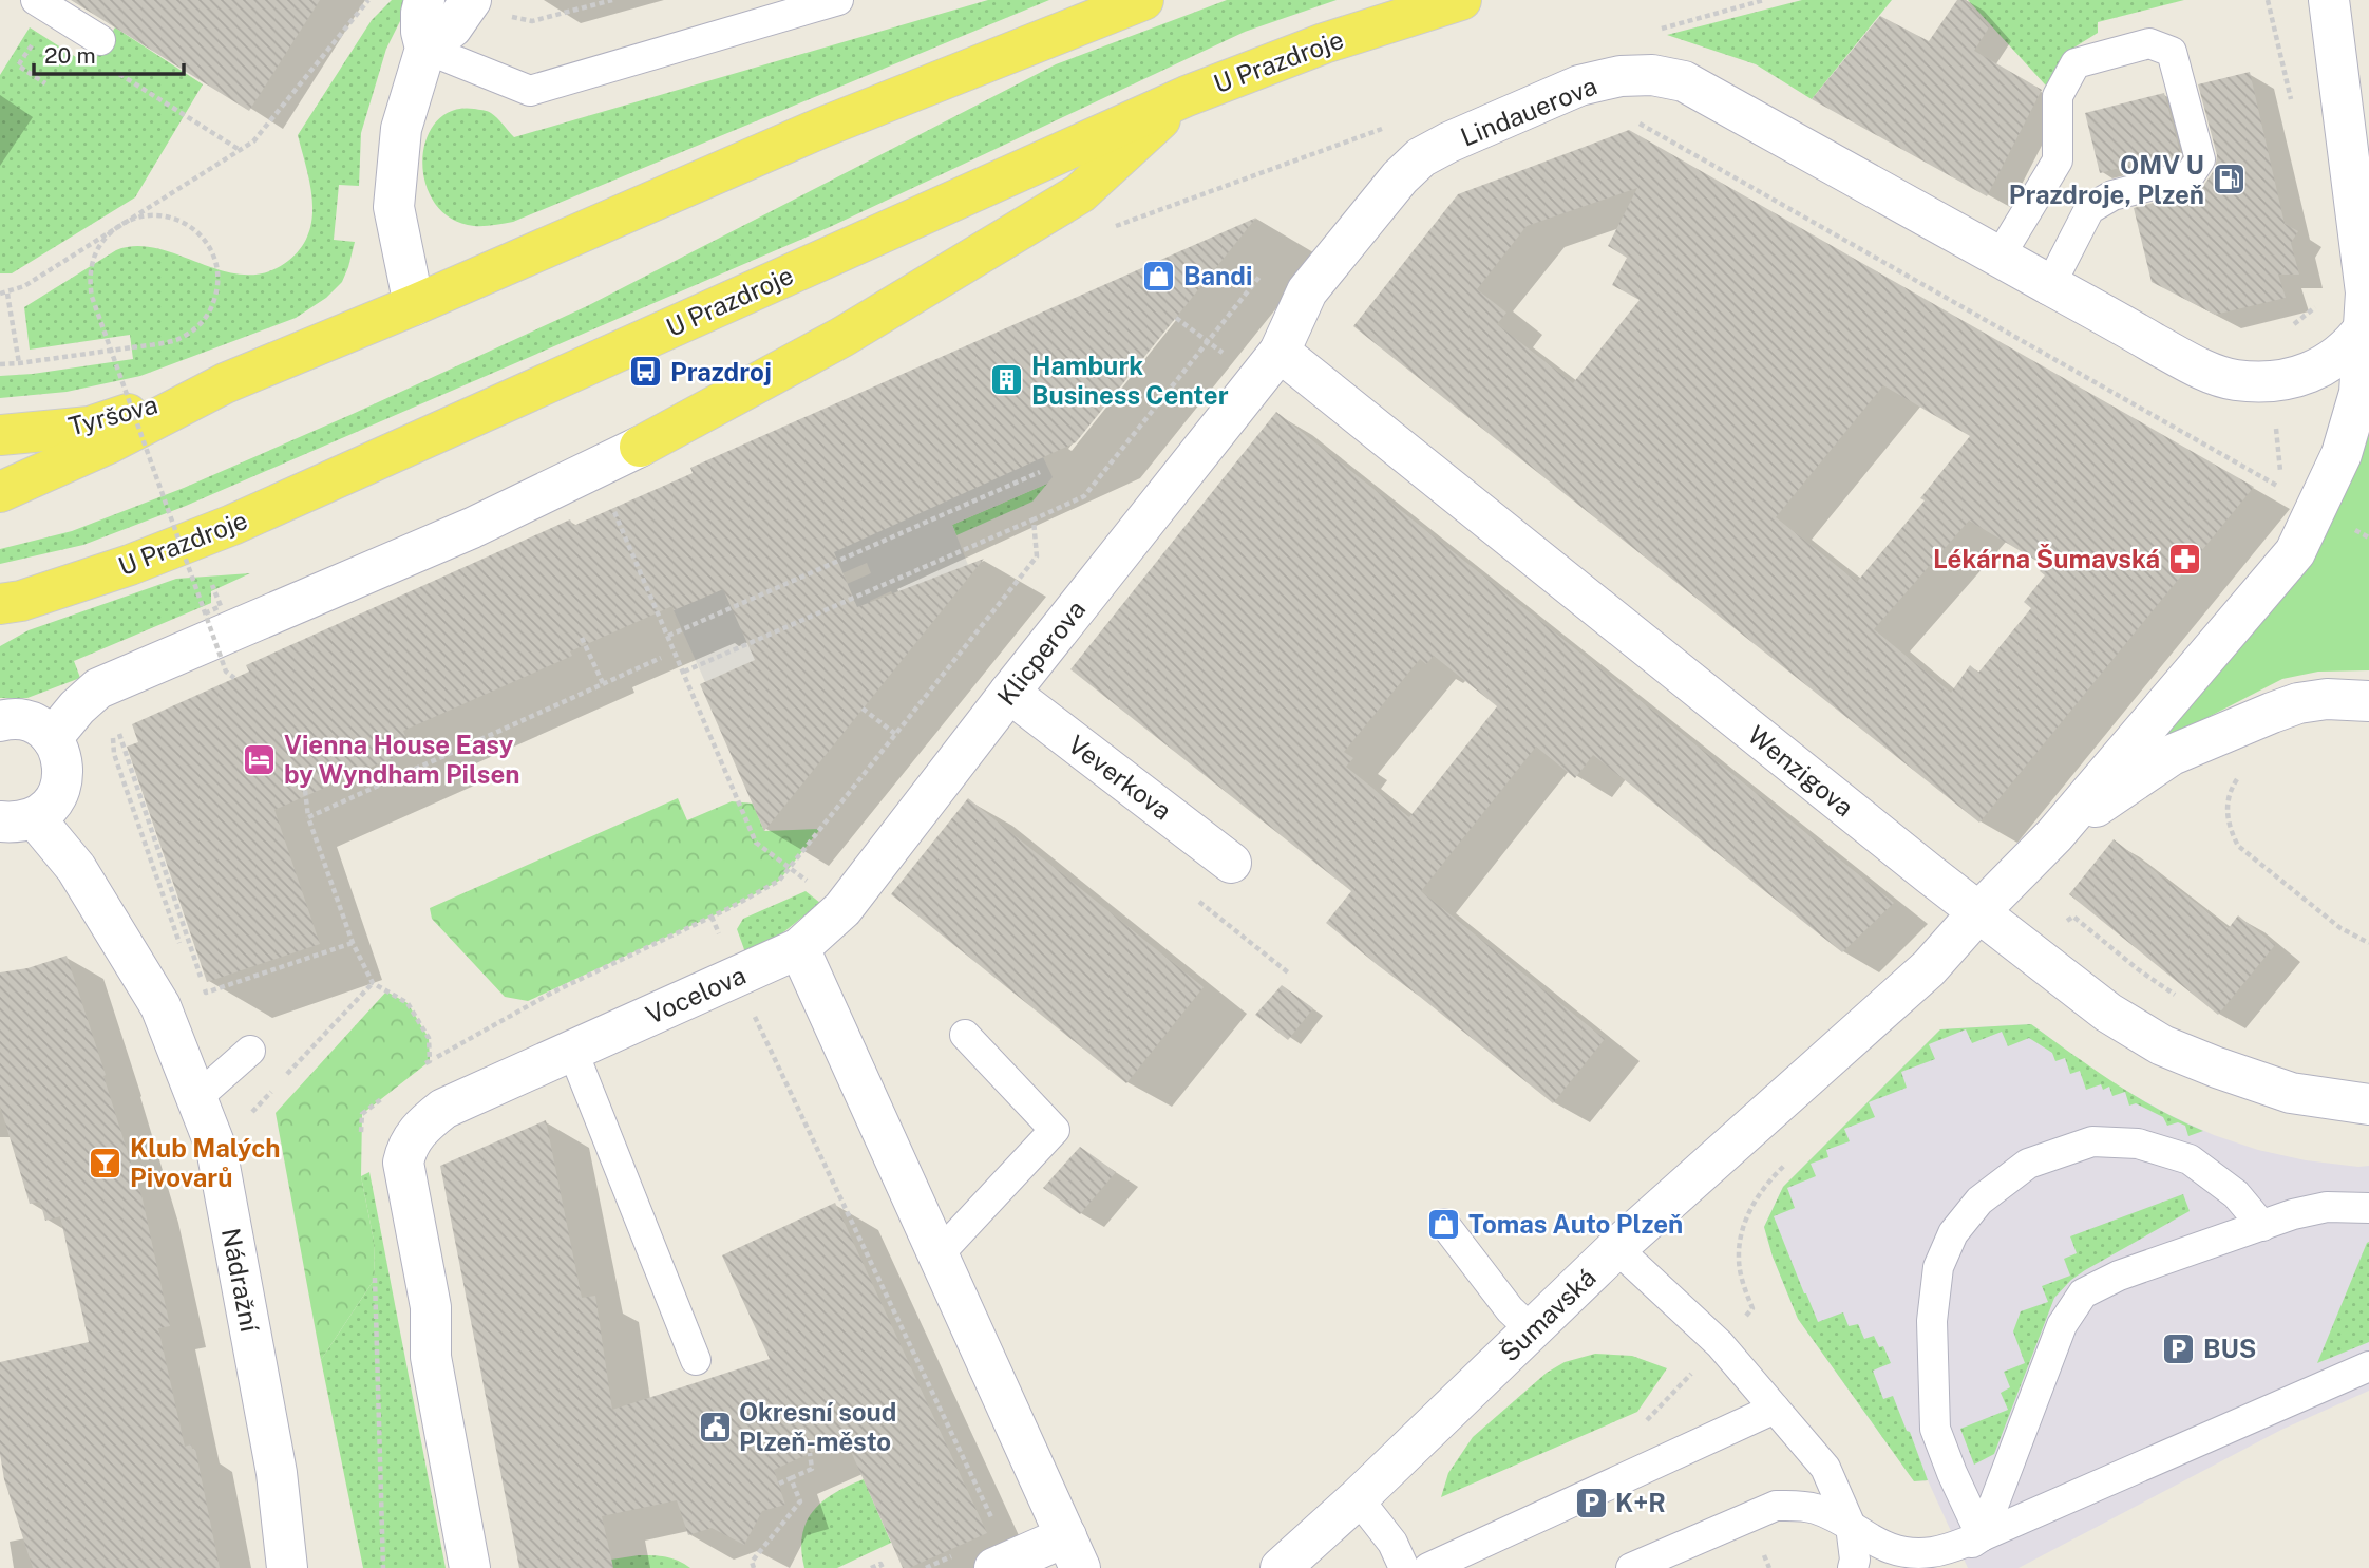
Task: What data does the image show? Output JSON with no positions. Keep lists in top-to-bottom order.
{
  "streets": {
    "main road": ["U Prazdroje", "Tyršova"],
    "street": [
      "Lindauerova",
      "Klicperova",
      "Wenzigova",
      "Veverkova",
      "Vocelova",
      "Nádražní",
      "Šumavská"
    ]
  },
  "crossings": [
    ["Lindauerova", "Klicperova"],
    ["Lindauerova", "Wenzigova"],
    ["Klicperova", "Wenzigova"],
    ["Klicperova", "Veverkova"],
    ["Klicperova", "Vocelova"],
    ["Wenzigova", "Šumavská"]
  ],
  "places": {
    "fuel station": ["OMV U Prazdroje, Plzeň"],
    "shop": ["Bandi", "Tomas Auto Plzeň"],
    "bus stop": ["Prazdroj"],
    "building": ["Hamburk Business Center"],
    "pharmacy": ["Lékárna Šumavská"],
    "hotel": ["Vienna House Easy by Wyndham Pilsen"],
    "bar": ["Klub Malých Pivovarů"],
    "parking": ["BUS", "K+R"],
    "public building": ["Okresní soud Plzeň-město"]
  },
  "scale_bar": "20 m"
}
